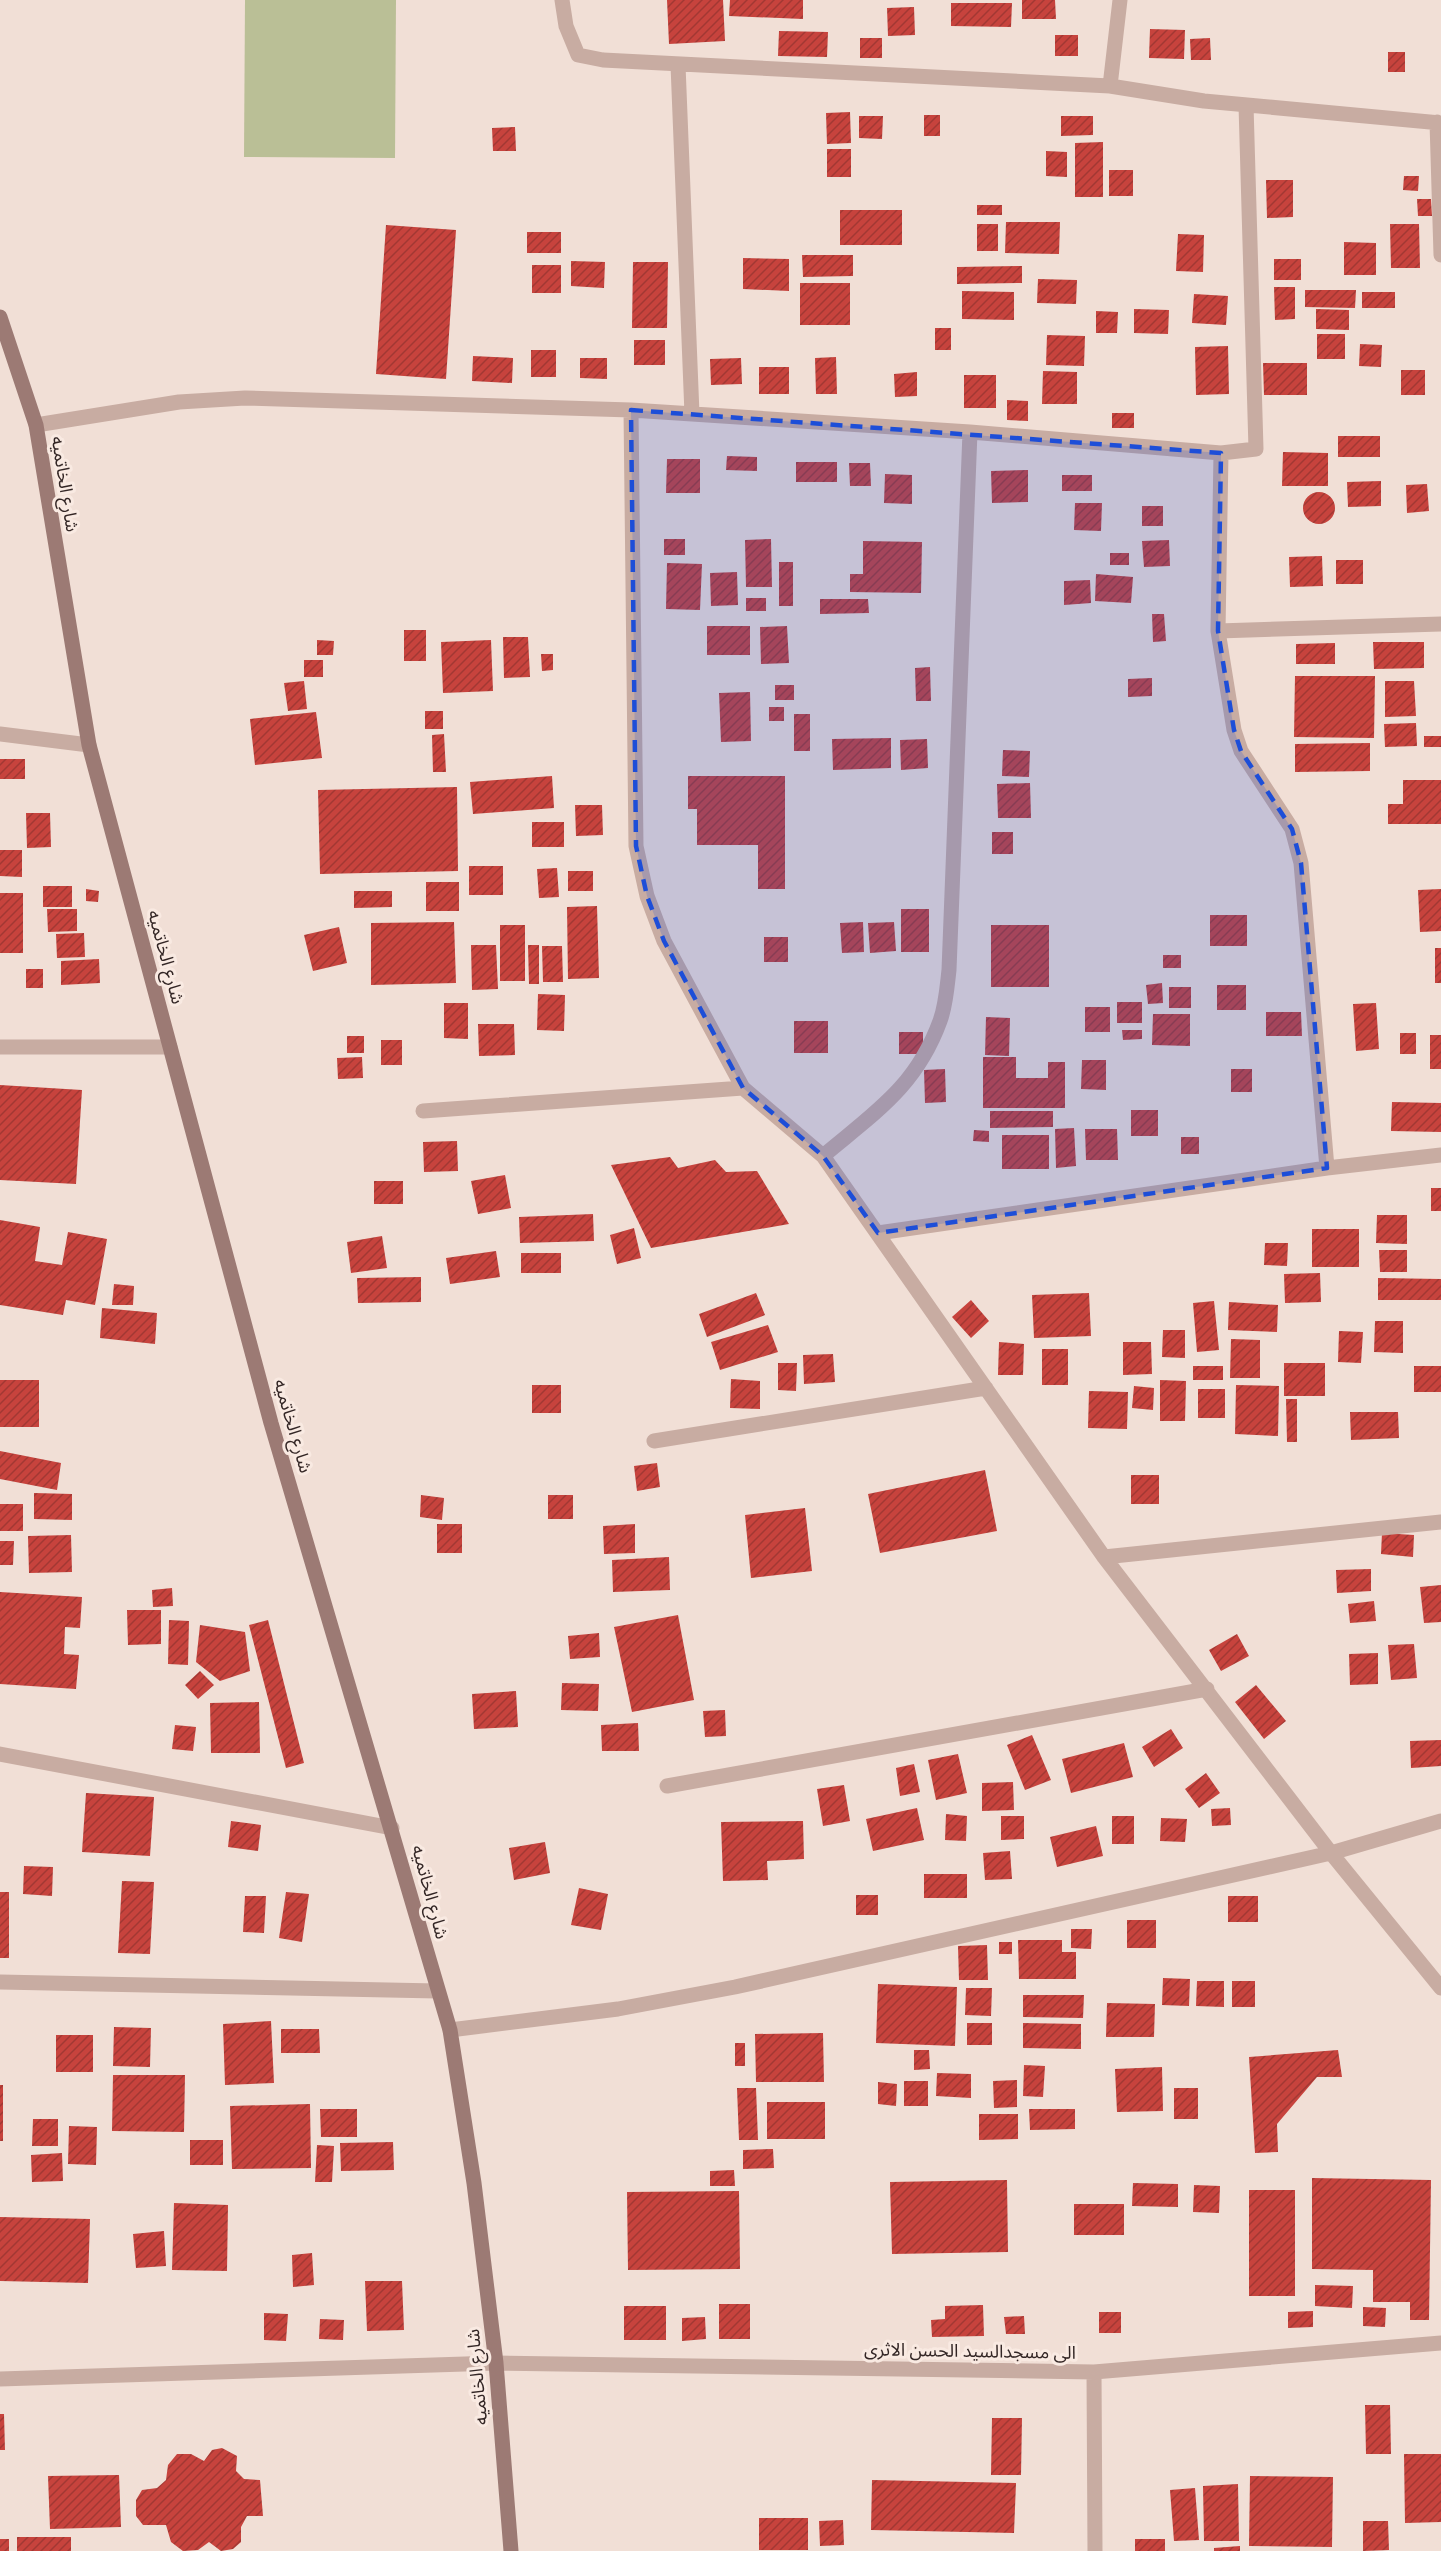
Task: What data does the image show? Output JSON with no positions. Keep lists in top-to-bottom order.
{
  "streets": {
    "street": ["شارع الخاتميه", "الى مسجدالسيد الحسن الاثرى"]
  },
  "crossings": [
    ["شارع الخاتميه", "الى مسجدالسيد الحسن الاثرى"]
  ]
}
